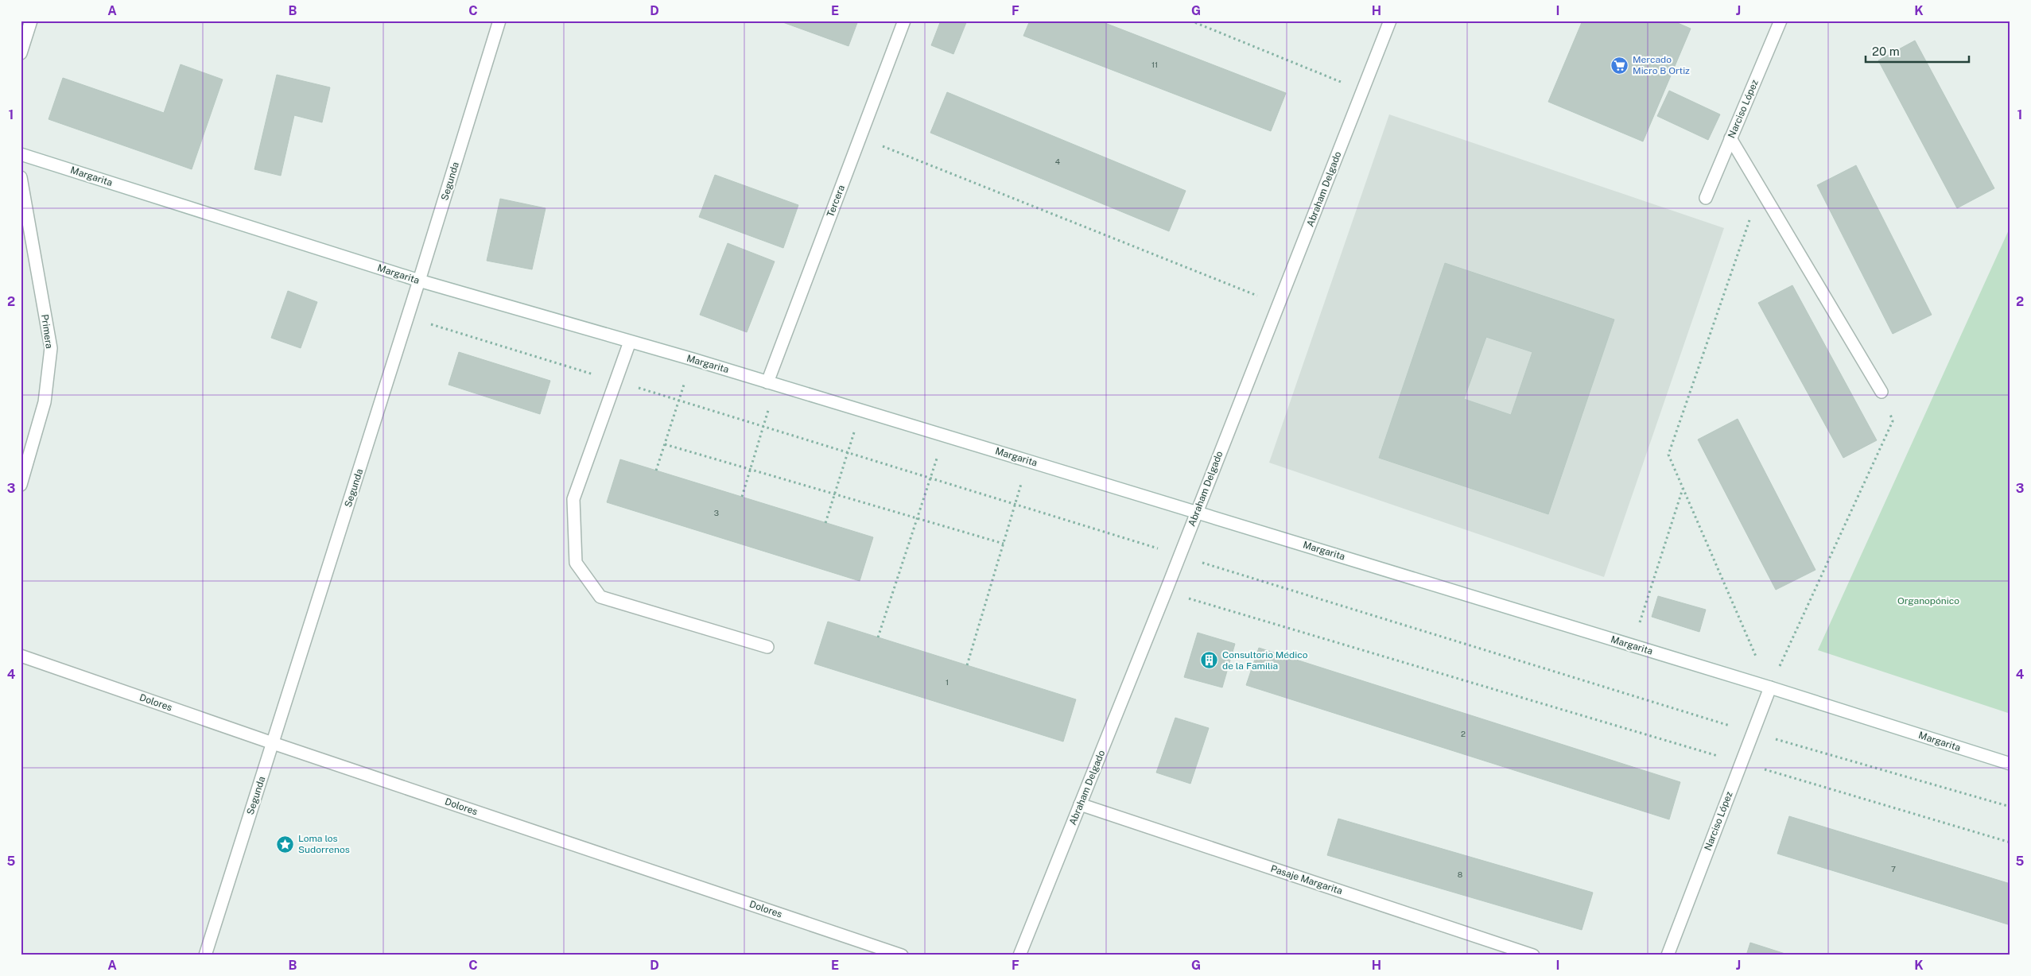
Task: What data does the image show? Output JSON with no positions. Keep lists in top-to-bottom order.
{
  "streets": {
    "street": [
      "Narciso López",
      "Margarita",
      "Segunda",
      "Abraham Delgado",
      "Tercera",
      "Primera",
      "Dolores",
      "Pasaje Margarita"
    ]
  },
  "crossings": [
    ["Narciso López", "Margarita"],
    ["Margarita", "Segunda"],
    ["Margarita", "Abraham Delgado"],
    ["Margarita", "Tercera"],
    ["Segunda", "Dolores"],
    ["Abraham Delgado", "Pasaje Margarita"]
  ],
  "parks": ["Organopónico"],
  "places": {
    "supermarket": ["Mercado Micro B Ortiz"],
    "building": ["Consultorio Médico de la Familia"],
    "place": ["Loma los Sudorrenos"]
  },
  "house_numbers": [
    "11",
    "4",
    "3",
    "1",
    "2",
    "7",
    "8"
  ],
  "scale_bar": "20 m",
  "grid": {
    "columns": [
      "A",
      "B",
      "C",
      "D",
      "E",
      "F",
      "G",
      "H",
      "I",
      "J",
      "K"
    ],
    "rows": [
      "1",
      "2",
      "3",
      "4",
      "5"
    ]
  }
}
